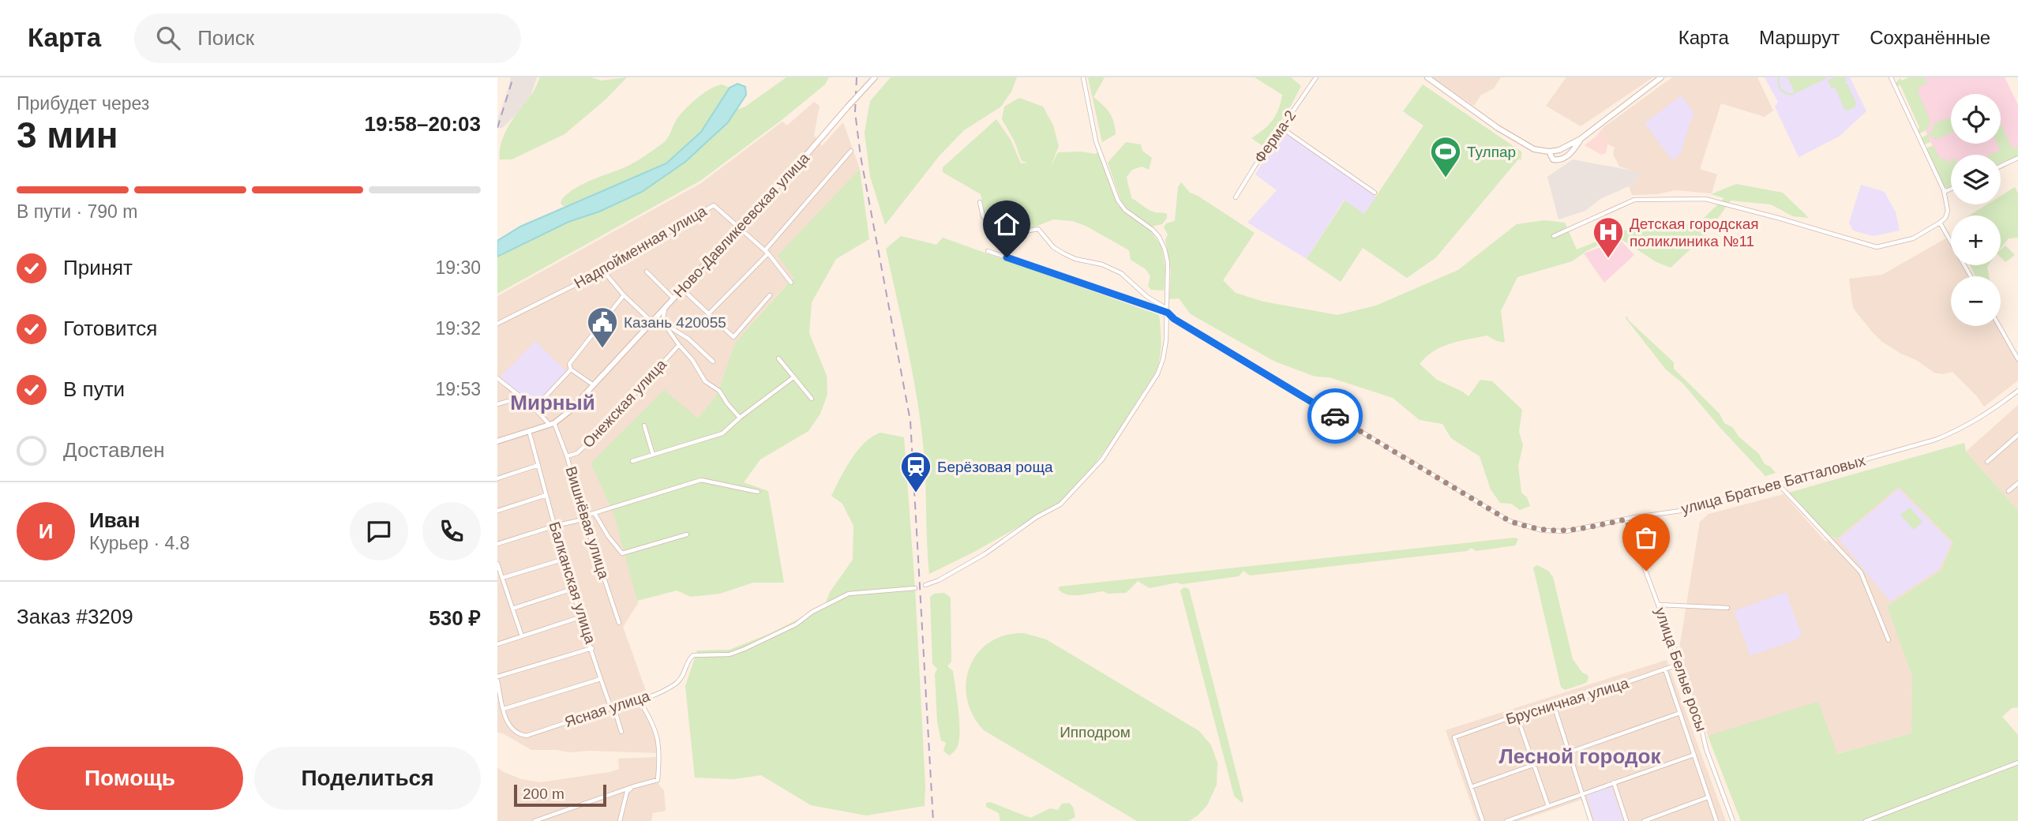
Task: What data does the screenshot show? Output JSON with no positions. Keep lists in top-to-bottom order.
{
  "streets": {
    "street": [
      "Ферма-2",
      "Ново-Давликеевская улица",
      "Надпойменная улица",
      "Онежская улица",
      "улица Братьев Батталовых",
      "Вишнёвая улица",
      "Балканская улица",
      "улица Белые росы",
      "Брусничная улица",
      "Ясная улица"
    ]
  },
  "crossings": [
    ["Ново-Давликеевская улица", "Надпойменная улица"],
    ["Ново-Давликеевская улица", "Вишнёвая улица"],
    ["Ново-Давликеевская улица", "Балканская улица"],
    ["Онежская улица", "Вишнёвая улица"],
    ["улица Братьев Батталовых", "улица Белые росы"],
    ["Балканская улица", "Ясная улица"],
    ["улица Белые росы", "Брусничная улица"]
  ],
  "districts": ["Мирный", "Лесной городок"],
  "parks": ["Ипподром"],
  "places": {
    "sports": ["Тулпар"],
    "hospital": ["Детская городская поликлиника №11"],
    "public building": ["Казань 420055"],
    "station": ["Берёзовая роща"]
  },
  "scale_bar": "200 m",
  "page": {
    "header": "Карта",
    "search": "Поиск",
    "nav": ["Карта", "Маршрут", "Сохранённые"],
    "heading": ["3 мин", "Прибудет через", "19:58–20:03"],
    "panel": [
      "Иван",
      "Курьер · 4.8",
      "Заказ #3209",
      "530 ₽"
    ],
    "map_buttons": ["+", "−"],
    "bar": "В пути · 790 m",
    "list": [
      ["Принят", "19:30"],
      ["Готовится", "19:32"],
      ["В пути", "19:53"],
      "Доставлен"
    ],
    "round": "И",
    "buttons": ["Помощь", "Поделиться"],
    "scale": "200 m"
  }
}
